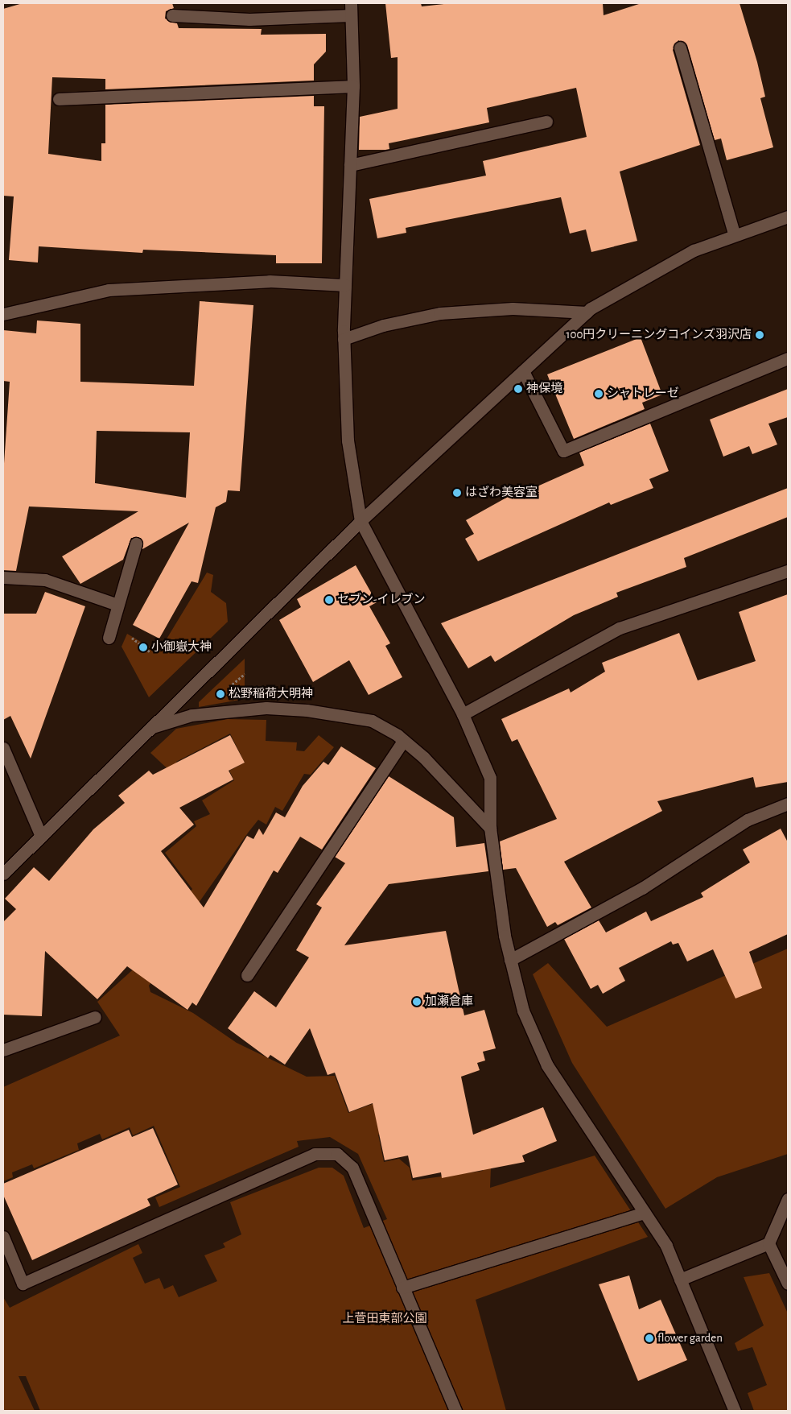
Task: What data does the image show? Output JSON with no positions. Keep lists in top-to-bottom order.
{
  "parks": ["上菅田東部公園"],
  "places": [
    "100円クリーニングコインズ羽沢店",
    "神保境",
    "シャトレーゼ",
    "はざわ美容室",
    "セブン-イレブン",
    "小御嶽大神",
    "松野稲荷大明神",
    "加瀬倉庫",
    "flower garden"
  ]
}
